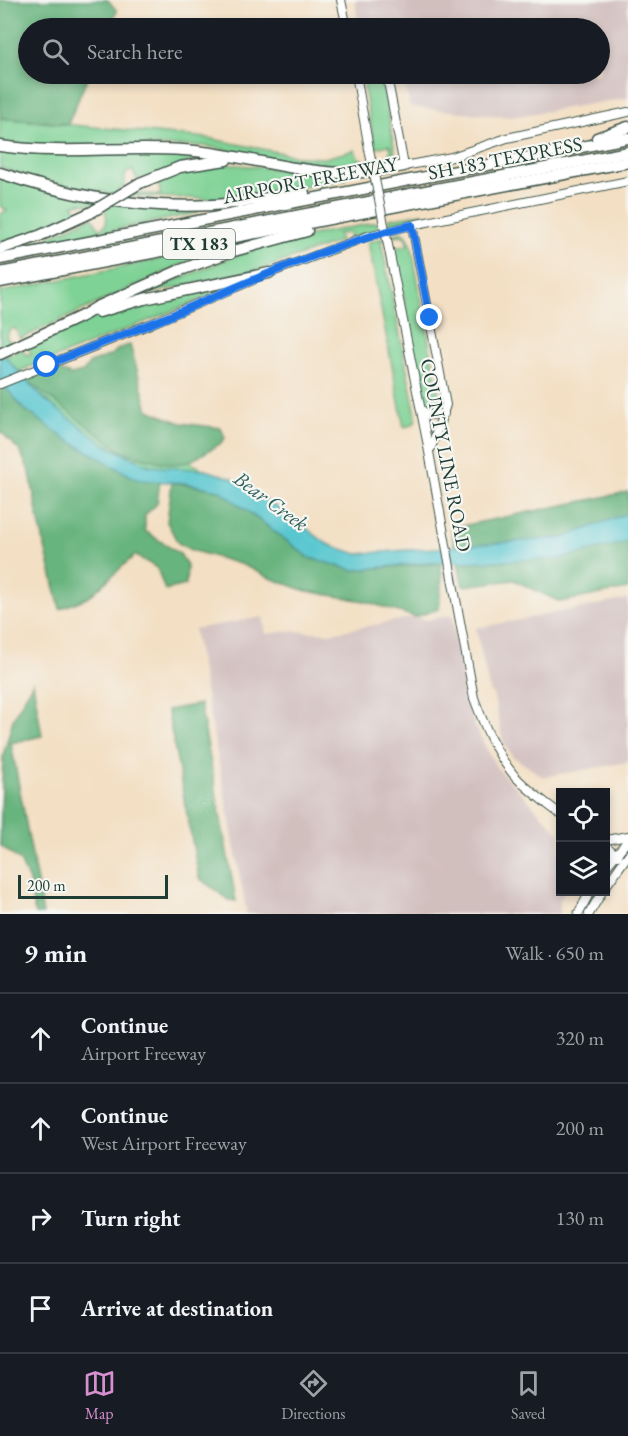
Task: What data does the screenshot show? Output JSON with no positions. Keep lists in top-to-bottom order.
{
  "streets": {
    "highway": ["SH 183 TEXPRESS", "AIRPORT FREEWAY", "TX 183"],
    "main road": ["COUNTY LINE ROAD"]
  },
  "crossings": [
    ["SH 183 TEXPRESS", "TX 183"]
  ],
  "water": ["Bear Creek"],
  "scale_bar": "200 m",
  "page": {
    "search": "Search here",
    "scale": "200 m",
    "heading": ["9 min", "Walk · 650 m"],
    "list": [
      ["Continue", "Airport Freeway", "320 m"],
      ["Continue", "West Airport Freeway", "200 m"],
      ["Turn right", "130 m"],
      "Arrive at destination"
    ],
    "nav": ["Map", "Directions", "Saved"]
  }
}
